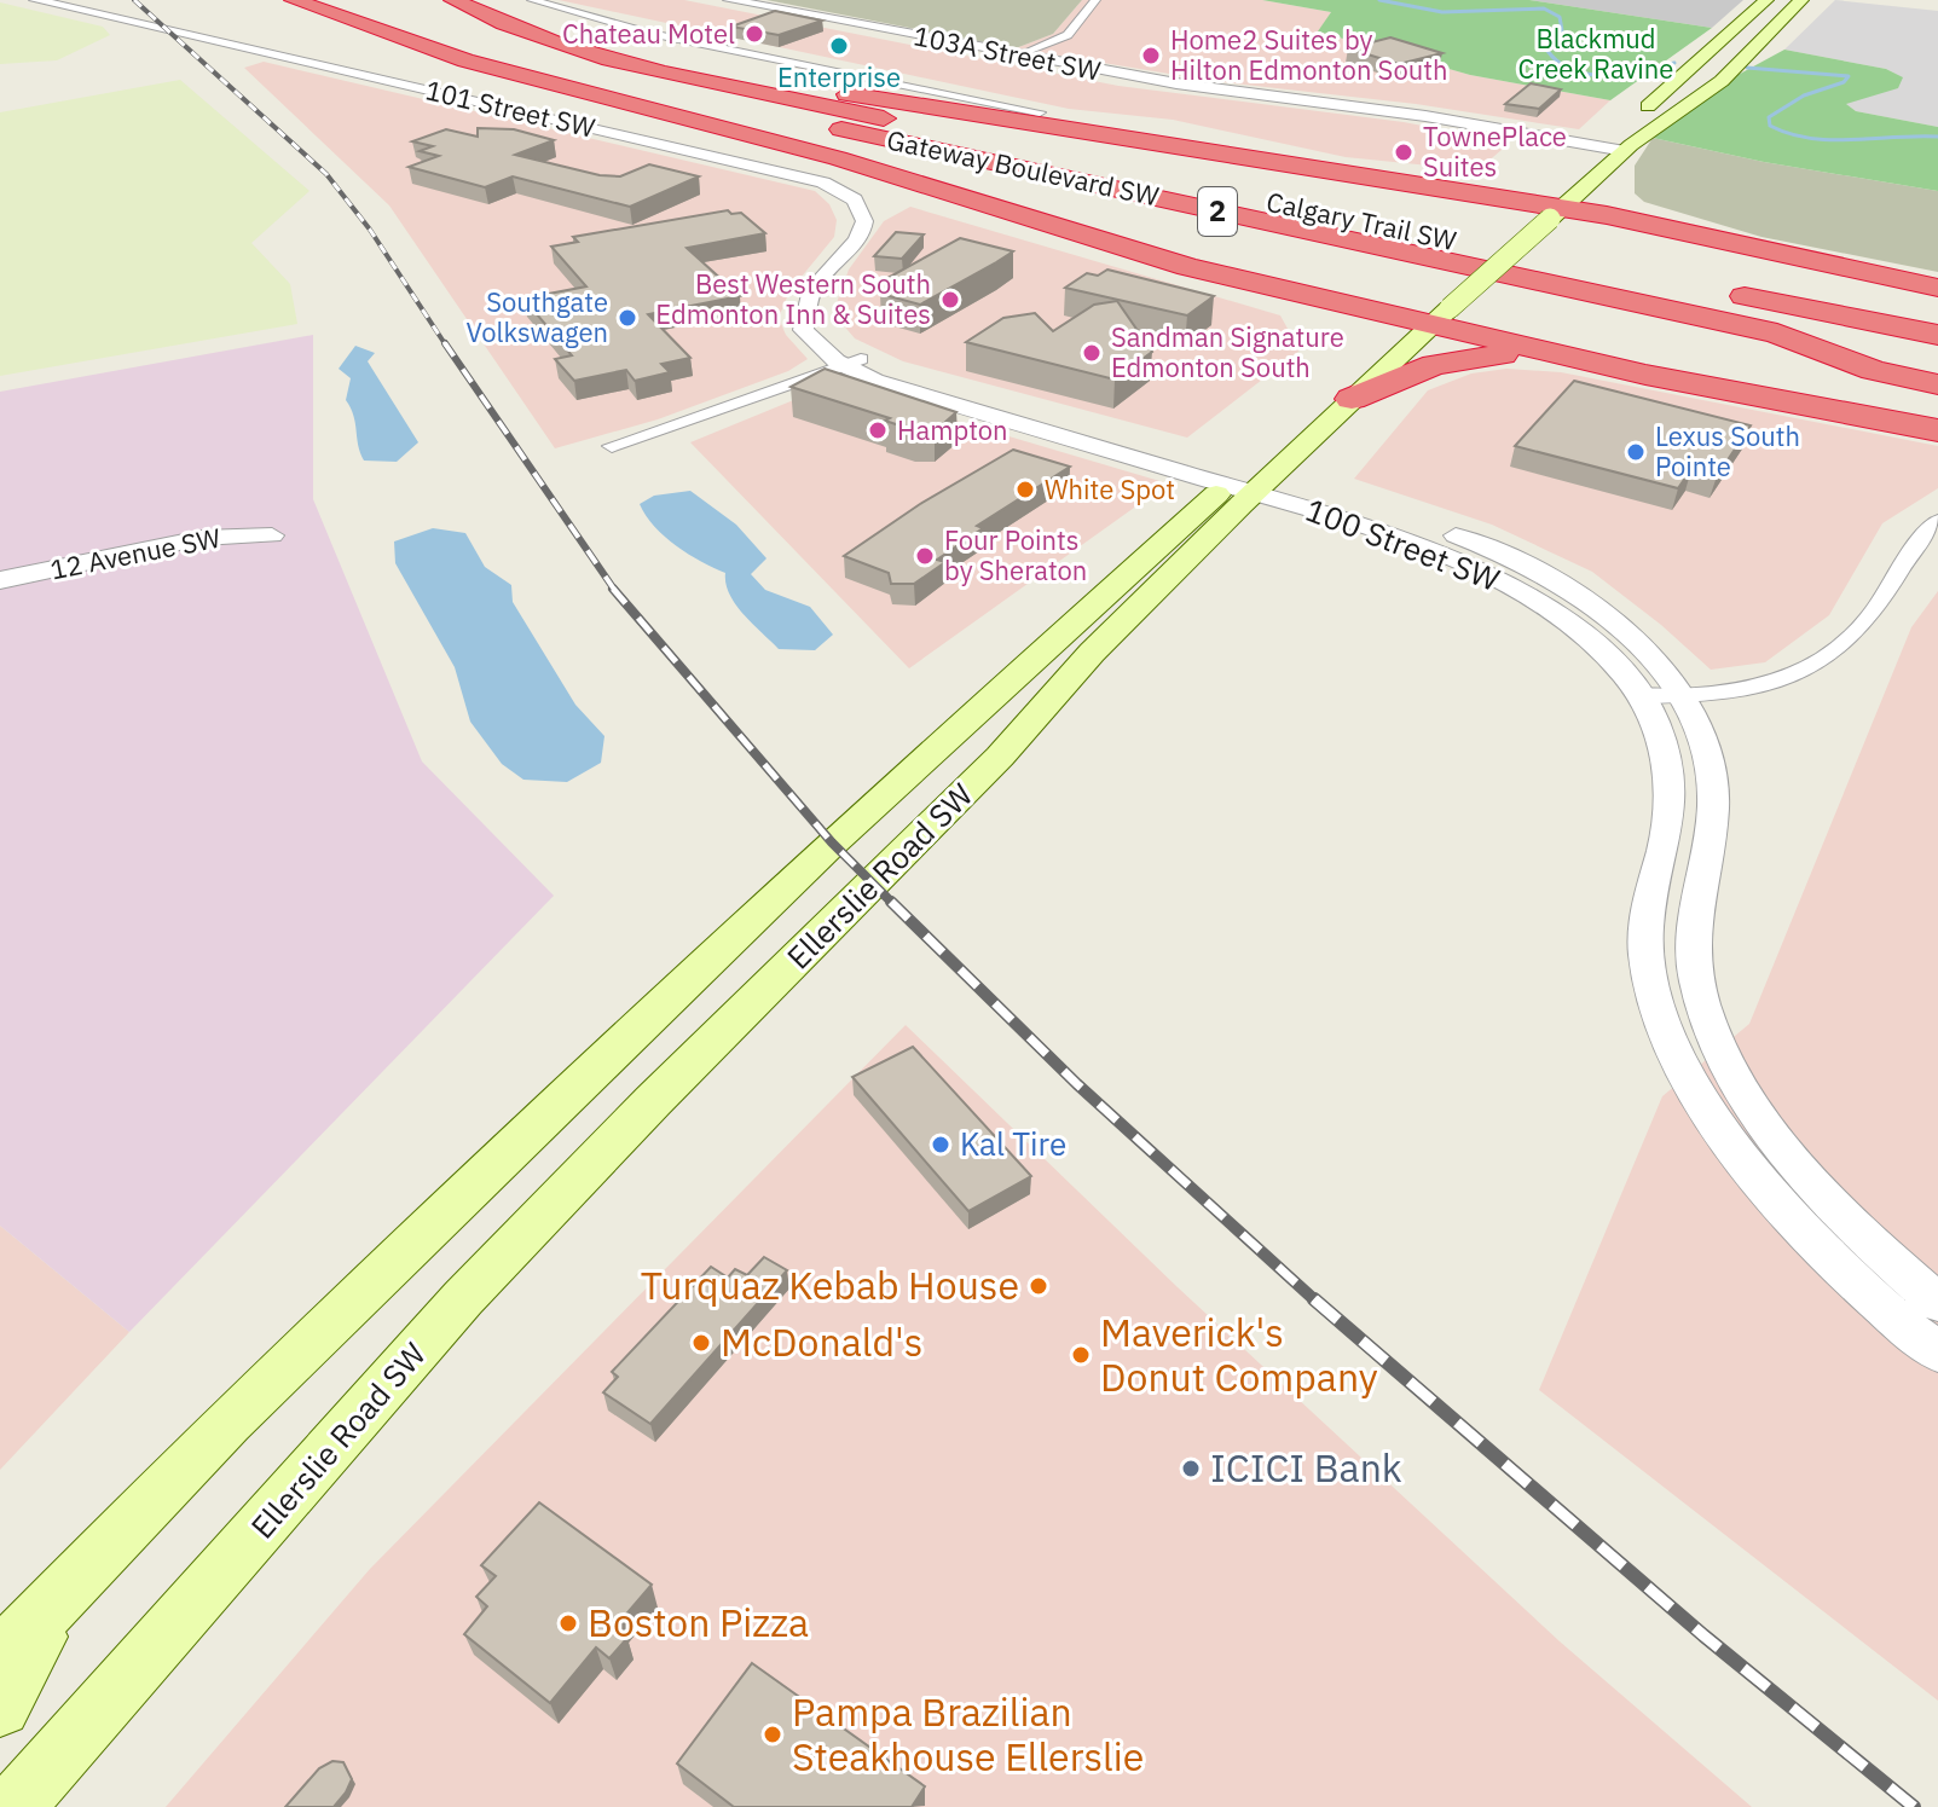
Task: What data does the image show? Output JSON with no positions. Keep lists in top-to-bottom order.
{
  "streets": {
    "highway": ["Gateway Boulevard SW", "2", "Calgary Trail SW"],
    "main road": ["Ellerslie Road SW"],
    "street": [
      "103A Street SW",
      "101 Street SW",
      "100 Street SW",
      "12 Avenue SW"
    ]
  },
  "crossings": [
    ["103A Street SW", "Ellerslie Road SW"],
    ["101 Street SW", "100 Street SW"],
    ["101 Street SW", "Ellerslie Road SW"],
    ["100 Street SW", "Ellerslie Road SW"]
  ],
  "parks": ["Blackmud Creek Ravine"],
  "places": [
    "Chateau Motel",
    "Enterprise",
    "Home2 Suites by Hilton Edmonton South",
    "TownePlace Suites",
    "Best Western South Edmonton Inn & Suites",
    "Southgate Volkswagen",
    "Sandman Signature Edmonton South",
    "Hampton",
    "Lexus South Pointe",
    "White Spot",
    "Four Points by Sheraton",
    "Kal Tire",
    "Turquaz Kebab House",
    "McDonald's",
    "Maverick's Donut Company",
    "ICICI Bank",
    "Boston Pizza",
    "Pampa Brazilian Steakhouse Ellerslie"
  ]
}
